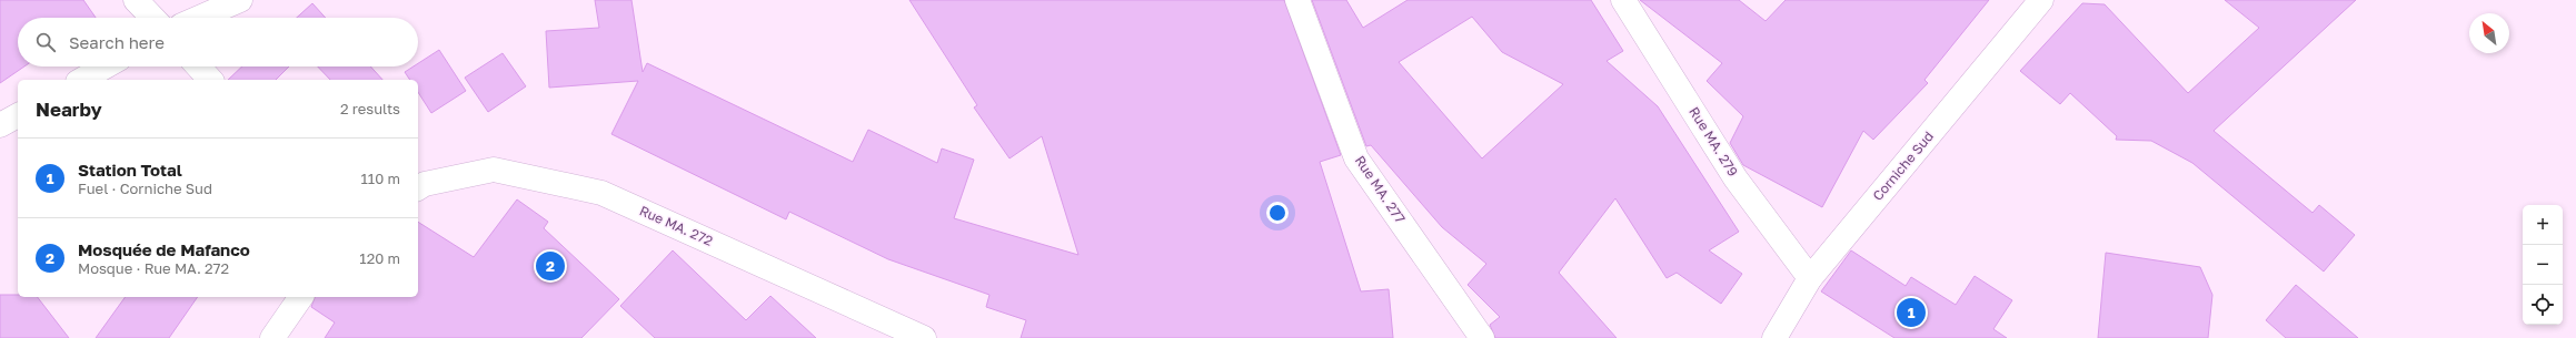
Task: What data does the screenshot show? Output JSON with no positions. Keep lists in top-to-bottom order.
{
  "streets": {
    "street": [
      "Rue MA. 279",
      "Corniche Sud",
      "Rue MA. 277",
      "Rue MA. 272"
    ]
  },
  "crossings": [
    ["Rue MA. 279", "Corniche Sud"]
  ],
  "north": "top left",
  "page": {
    "search": "Search here",
    "heading": ["Nearby", "2 results"],
    "list": [
      {
        "mark": "1",
        "name": "Station Total",
        "note": "Fuel · Corniche Sud",
        "value": "110 m"
      },
      {
        "mark": "2",
        "name": "Mosquée de Mafanco",
        "note": "Mosque · Rue MA. 272",
        "value": "120 m"
      }
    ],
    "map_buttons": ["+", "−"],
    "pins": ["2", "1"]
  }
}
